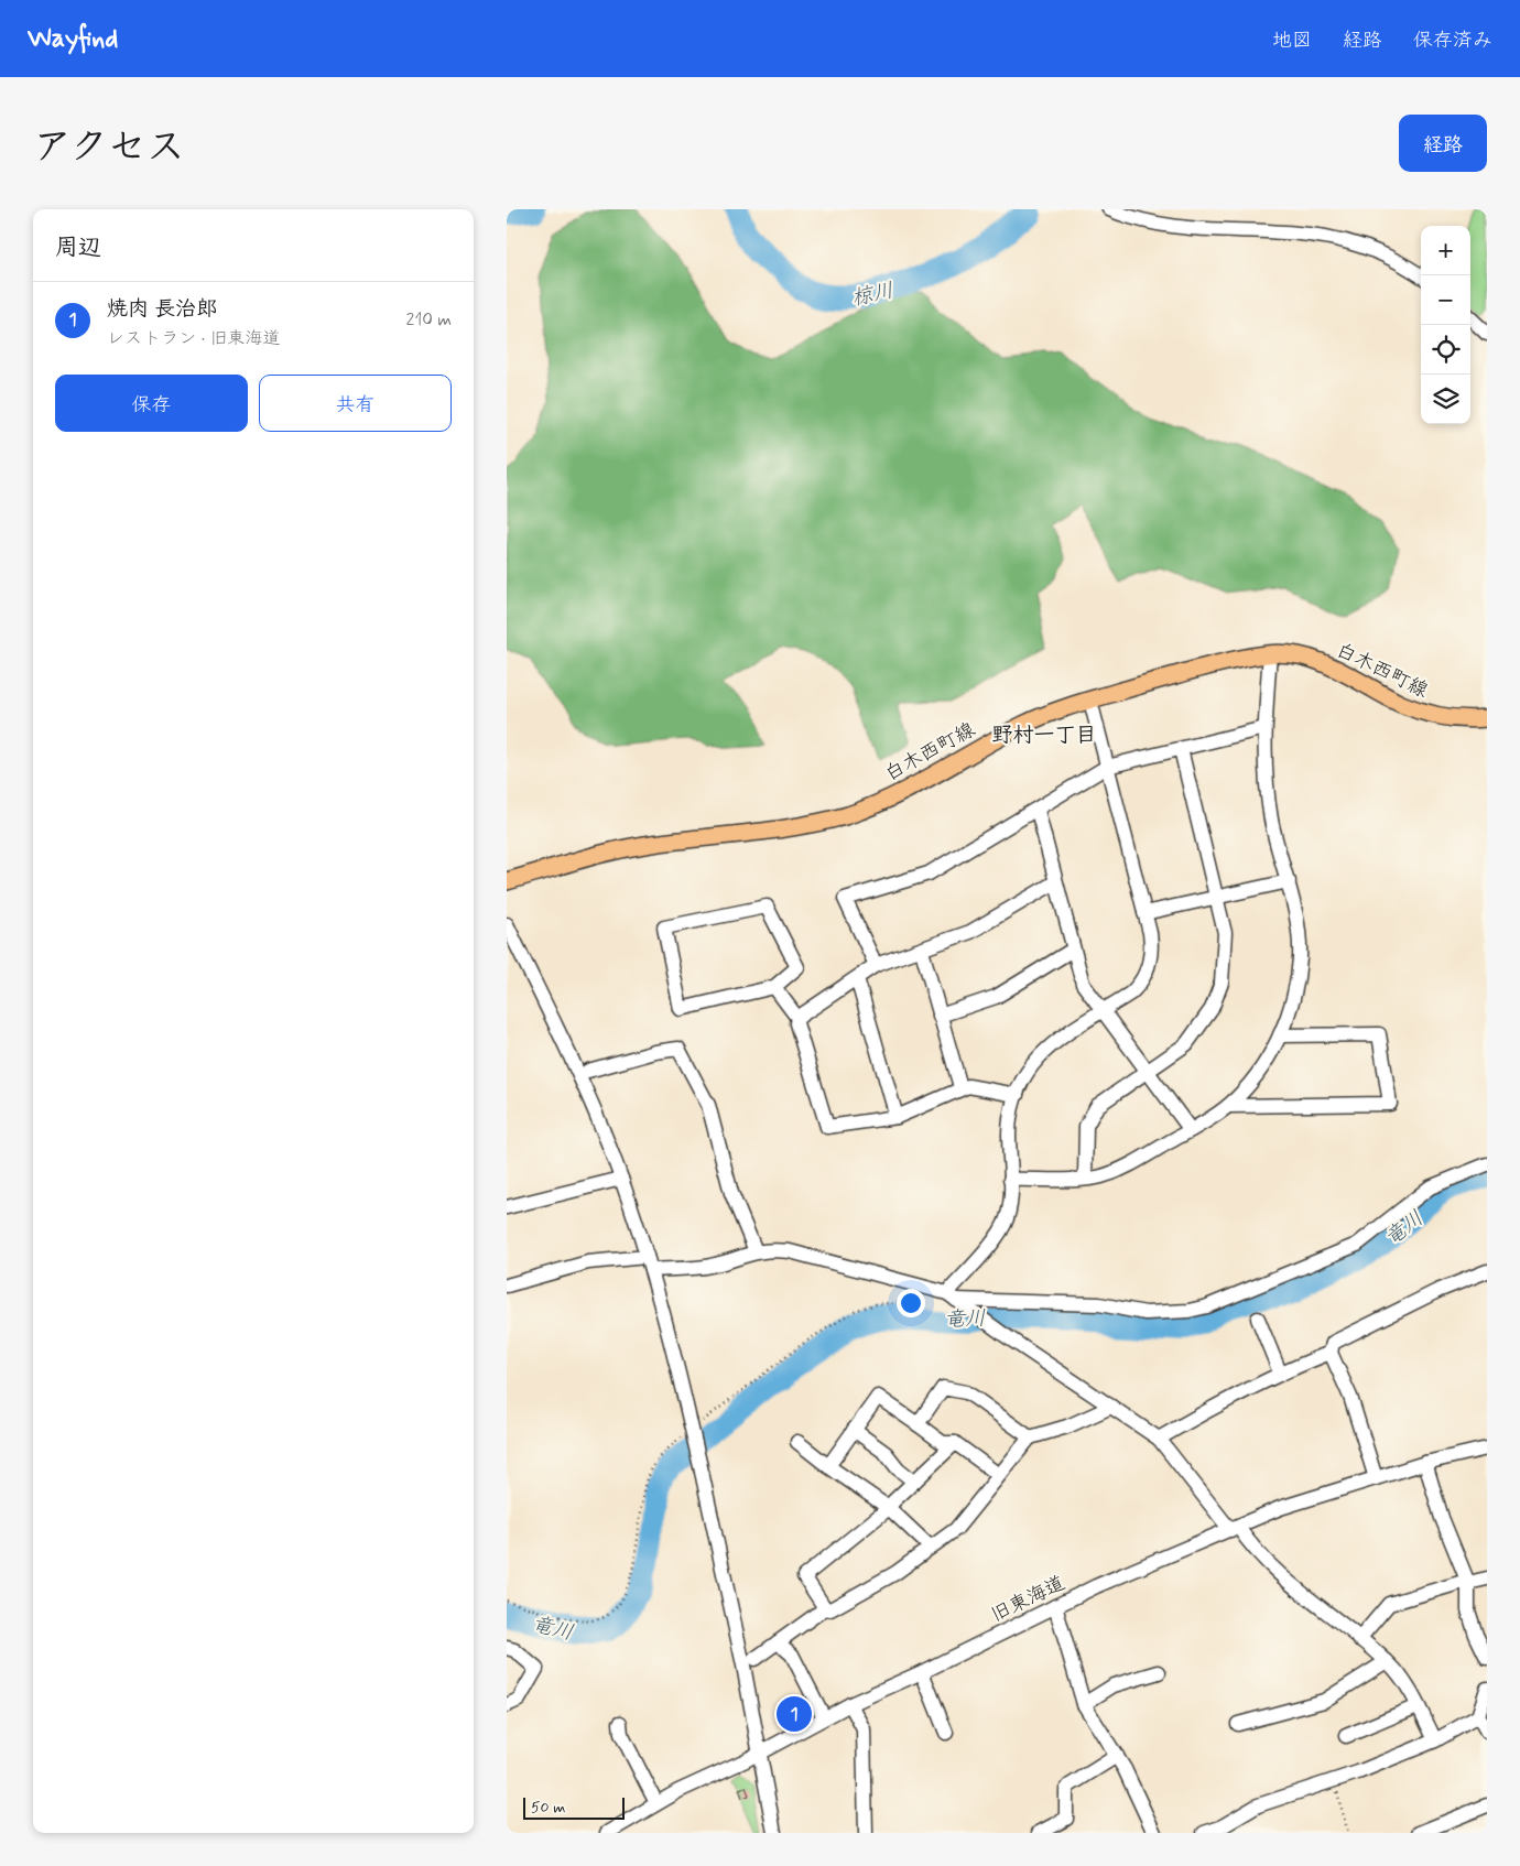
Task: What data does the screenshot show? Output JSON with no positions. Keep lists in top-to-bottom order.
{
  "streets": {
    "main road": ["白木西町線"],
    "street": ["旧東海道"]
  },
  "districts": ["野村一丁目"],
  "water": ["椋川", "竜川"],
  "scale_bar": "50 m",
  "page": {
    "header": "Wayfind",
    "nav": ["地図", "経路", "保存済み"],
    "title": "アクセス",
    "buttons": [
      "経路",
      ["保存", "共有"]
    ],
    "heading": "周辺",
    "map_buttons": ["+", "−"],
    "list": [
      {
        "mark": "1",
        "name": "焼肉 長治郎",
        "note": "レストラン · 旧東海道",
        "value": "210 m"
      }
    ],
    "pins": "1",
    "scale": "50 m"
  }
}
